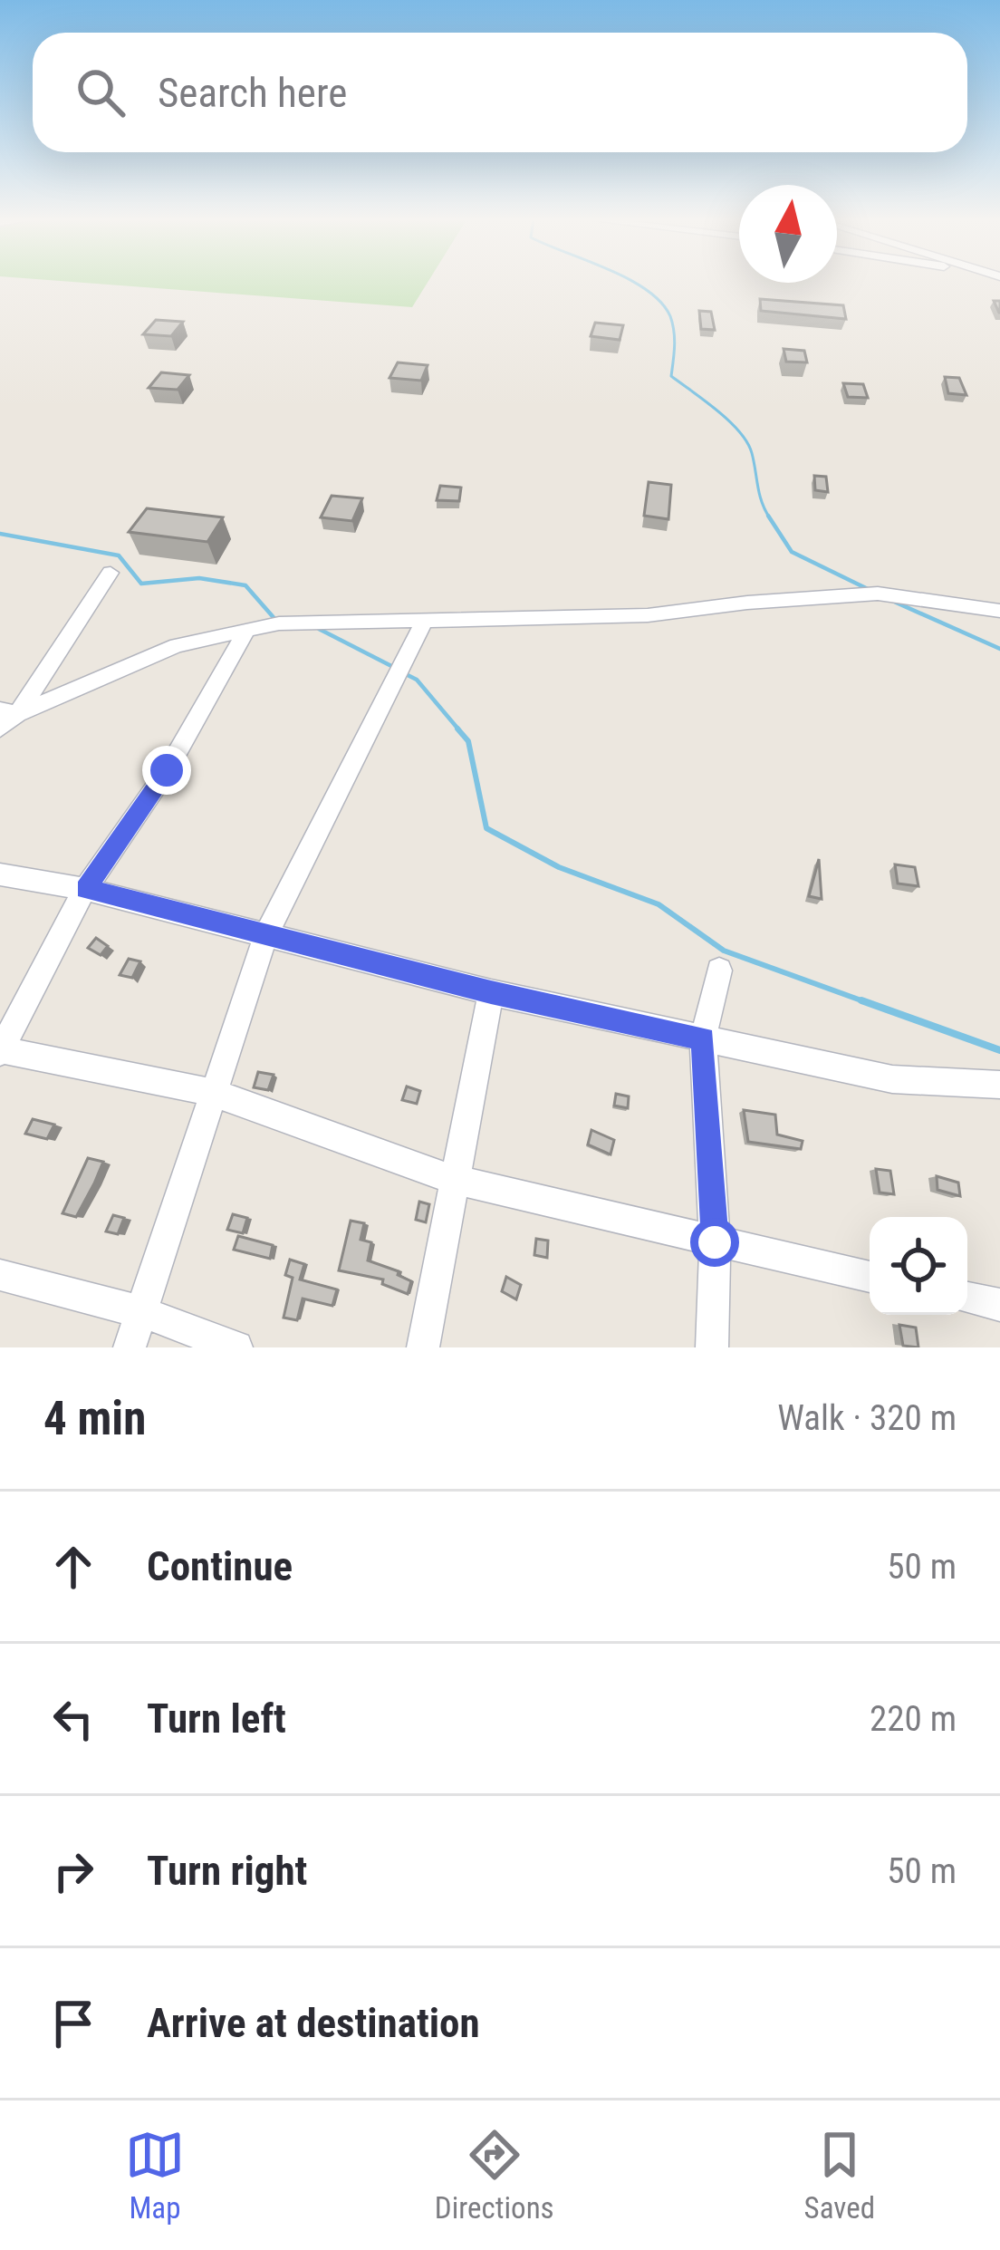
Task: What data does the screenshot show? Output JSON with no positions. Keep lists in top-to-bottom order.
{
  "north": "top",
  "page": {
    "search": "Search here",
    "heading": ["4 min", "Walk · 320 m"],
    "list": [
      ["Continue", "50 m"],
      ["Turn left", "220 m"],
      ["Turn right", "50 m"],
      "Arrive at destination"
    ],
    "nav": ["Map", "Directions", "Saved"]
  }
}
